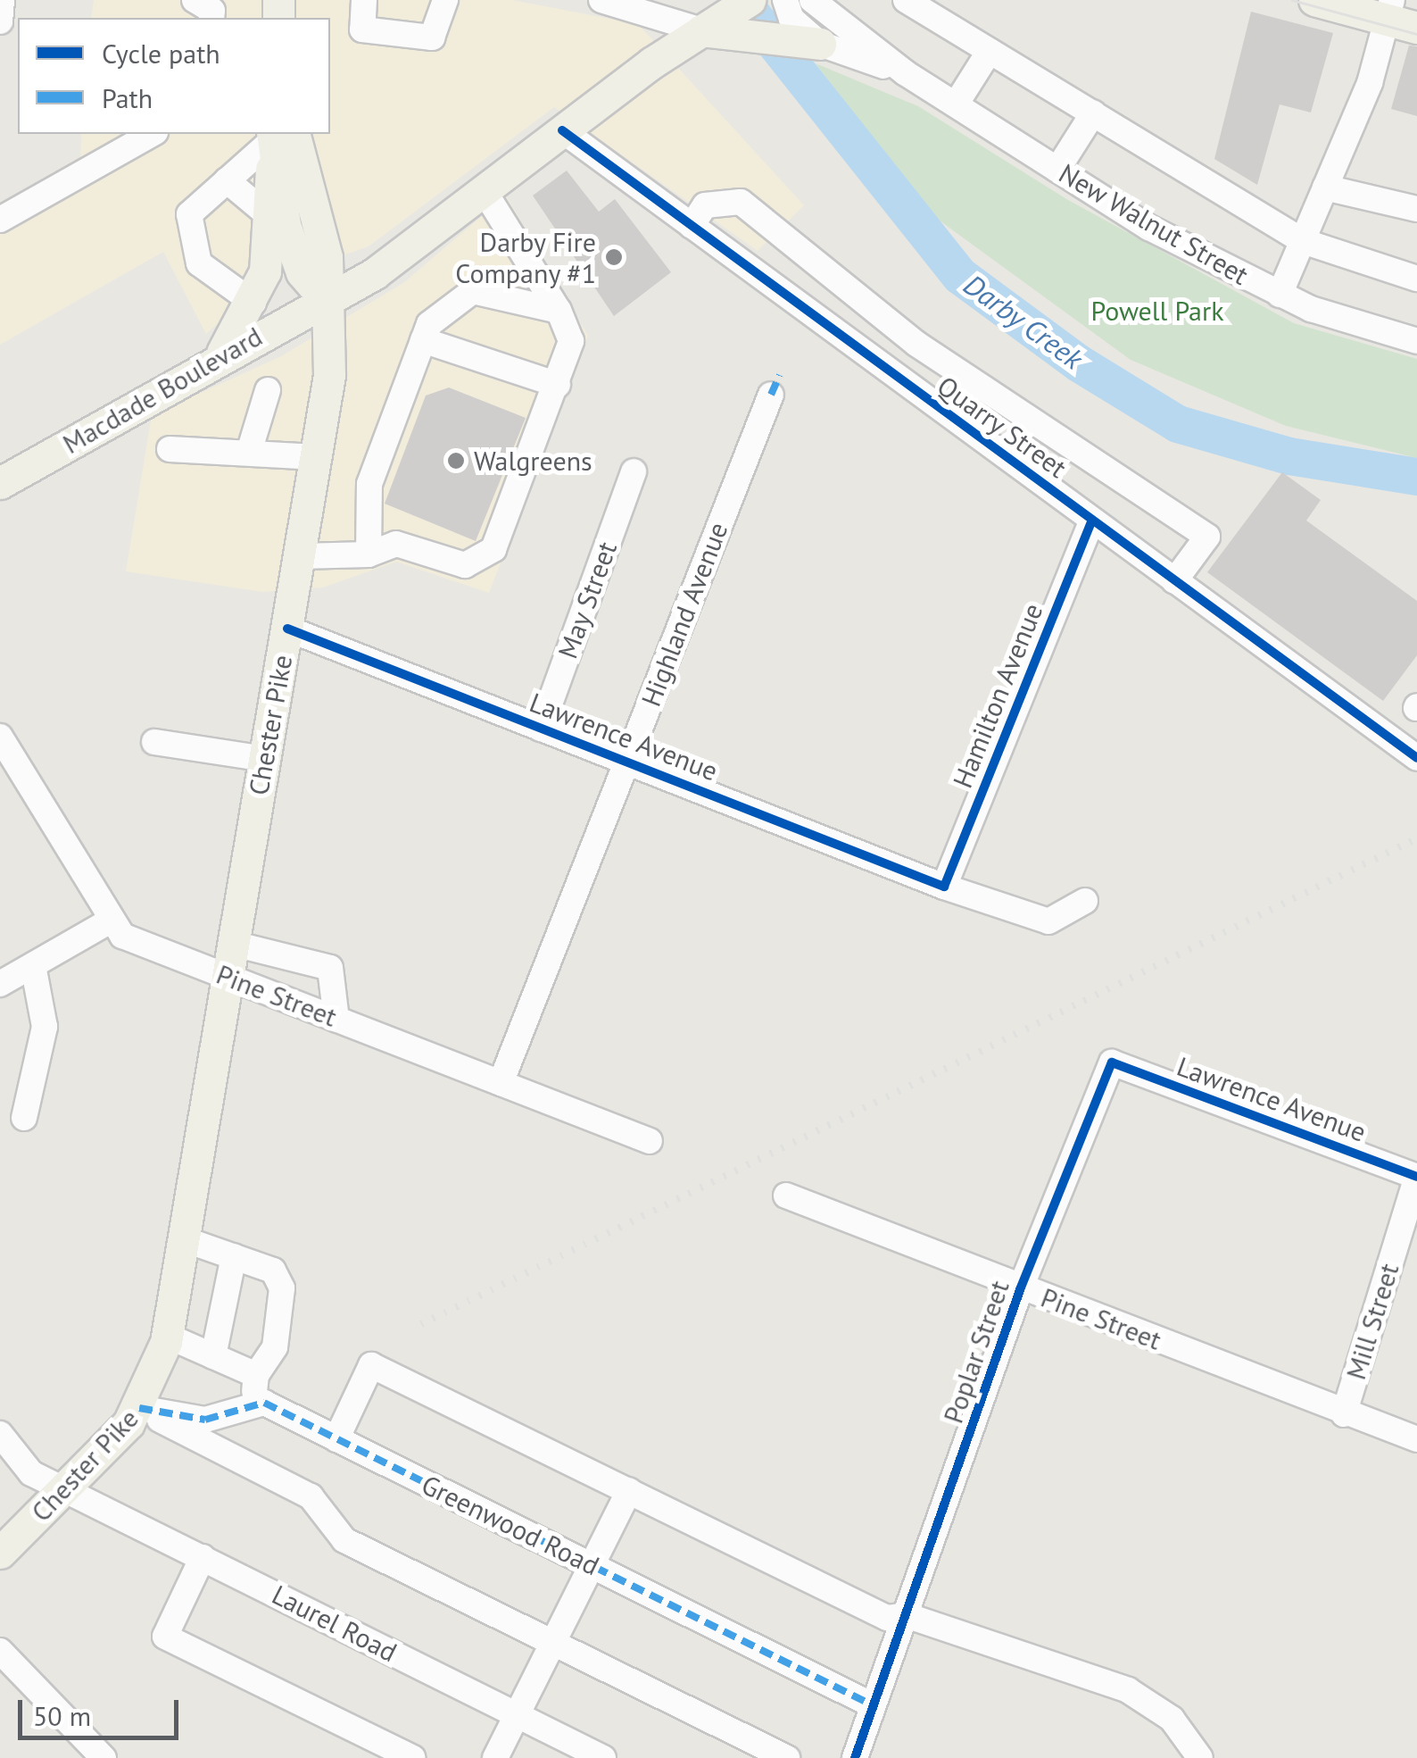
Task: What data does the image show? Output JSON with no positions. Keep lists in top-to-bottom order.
{
  "streets": {
    "main road": ["Macdade Boulevard", "Chester Pike"],
    "street": [
      "New Walnut Street",
      "Quarry Street",
      "May Street",
      "Highland Avenue",
      "Hamilton Avenue",
      "Lawrence Avenue",
      "Pine Street",
      "Mill Street",
      "Poplar Street",
      "Greenwood Road",
      "Laurel Road"
    ]
  },
  "crossings": [
    ["Macdade Boulevard", "Chester Pike"],
    ["Quarry Street", "Hamilton Avenue"],
    ["May Street", "Lawrence Avenue"],
    ["Highland Avenue", "Lawrence Avenue"],
    ["Highland Avenue", "Pine Street"],
    ["Hamilton Avenue", "Lawrence Avenue"],
    ["Chester Pike", "Lawrence Avenue"],
    ["Chester Pike", "Pine Street"],
    ["Chester Pike", "Laurel Road"],
    ["Lawrence Avenue", "Mill Street"],
    ["Lawrence Avenue", "Poplar Street"],
    ["Pine Street", "Mill Street"],
    ["Pine Street", "Poplar Street"],
    ["Poplar Street", "Greenwood Road"]
  ],
  "water": ["Darby Creek"],
  "parks": ["Powell Park"],
  "places": ["Darby Fire Company #1", "Walgreens"],
  "legend": ["Cycle path", "Path"],
  "scale_bar": "50 m"
}
